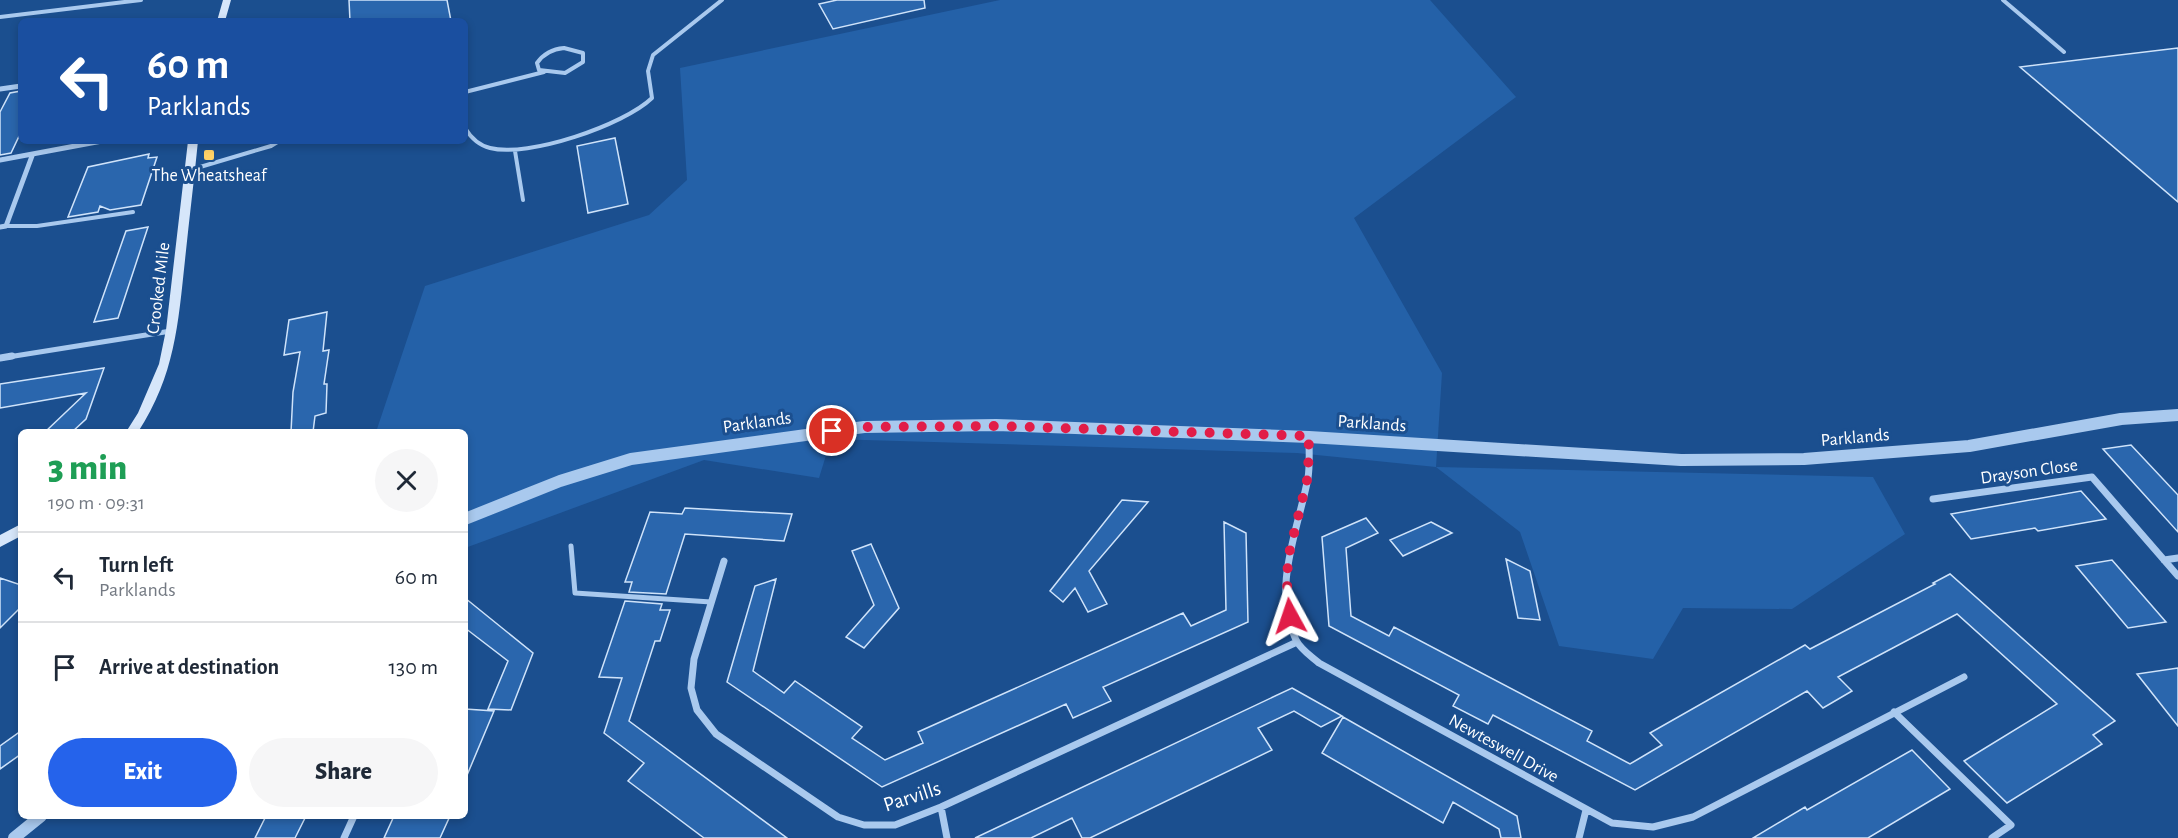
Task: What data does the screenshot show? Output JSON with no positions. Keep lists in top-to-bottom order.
{
  "streets": {
    "main road": ["Crooked Mile"],
    "street": [
      "Parklands",
      "Drayson Close",
      "Newteswell Drive",
      "Parvills"
    ]
  },
  "crossings": [
    ["Newteswell Drive", "Parvills"]
  ],
  "places": {
    "transit": ["The Wheatsheaf"]
  },
  "page": {
    "turn": ["60 m", "Parklands"],
    "heading": ["3 min", "190 m · 09:31"],
    "list": [
      {
        "name": "Turn left",
        "note": "Parklands",
        "value": "60 m"
      },
      {
        "name": "Arrive at destination",
        "value": "130 m"
      }
    ],
    "buttons": ["Exit", "Share"]
  }
}
